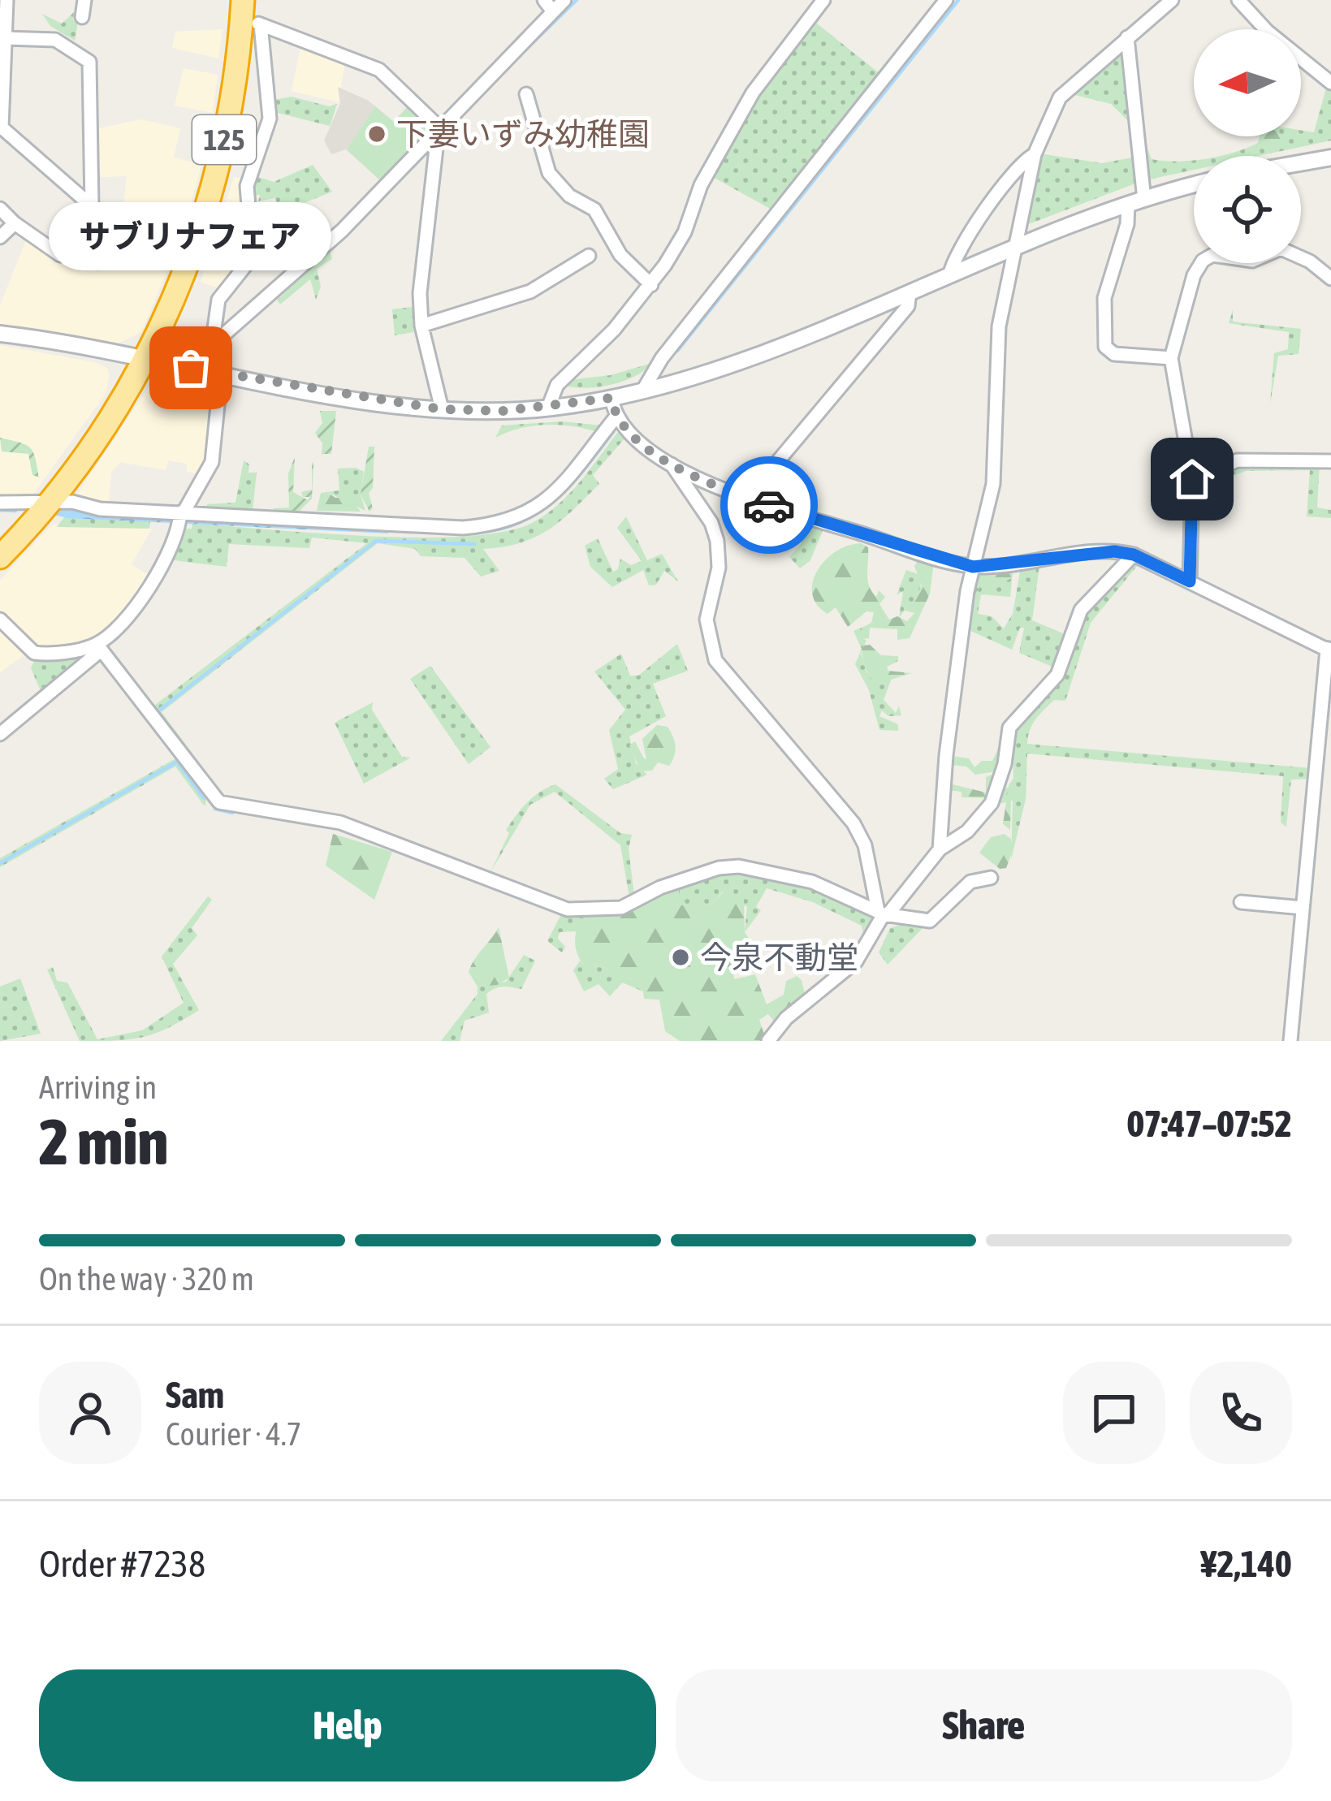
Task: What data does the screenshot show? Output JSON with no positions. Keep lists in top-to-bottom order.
{
  "streets": {
    "highway": ["125"]
  },
  "places": ["下妻いずみ幼稚園", "サブリナフェア", "今泉不動堂"],
  "north": "left",
  "page": {
    "bubble": "サブリナフェア",
    "heading": ["2 min", "Arriving in", "07:47–07:52"],
    "panel": [
      "Sam",
      "Courier · 4.7",
      "Order #7238",
      "¥2,140"
    ],
    "bar": "On the way · 320 m",
    "buttons": ["Help", "Share"]
  }
}
